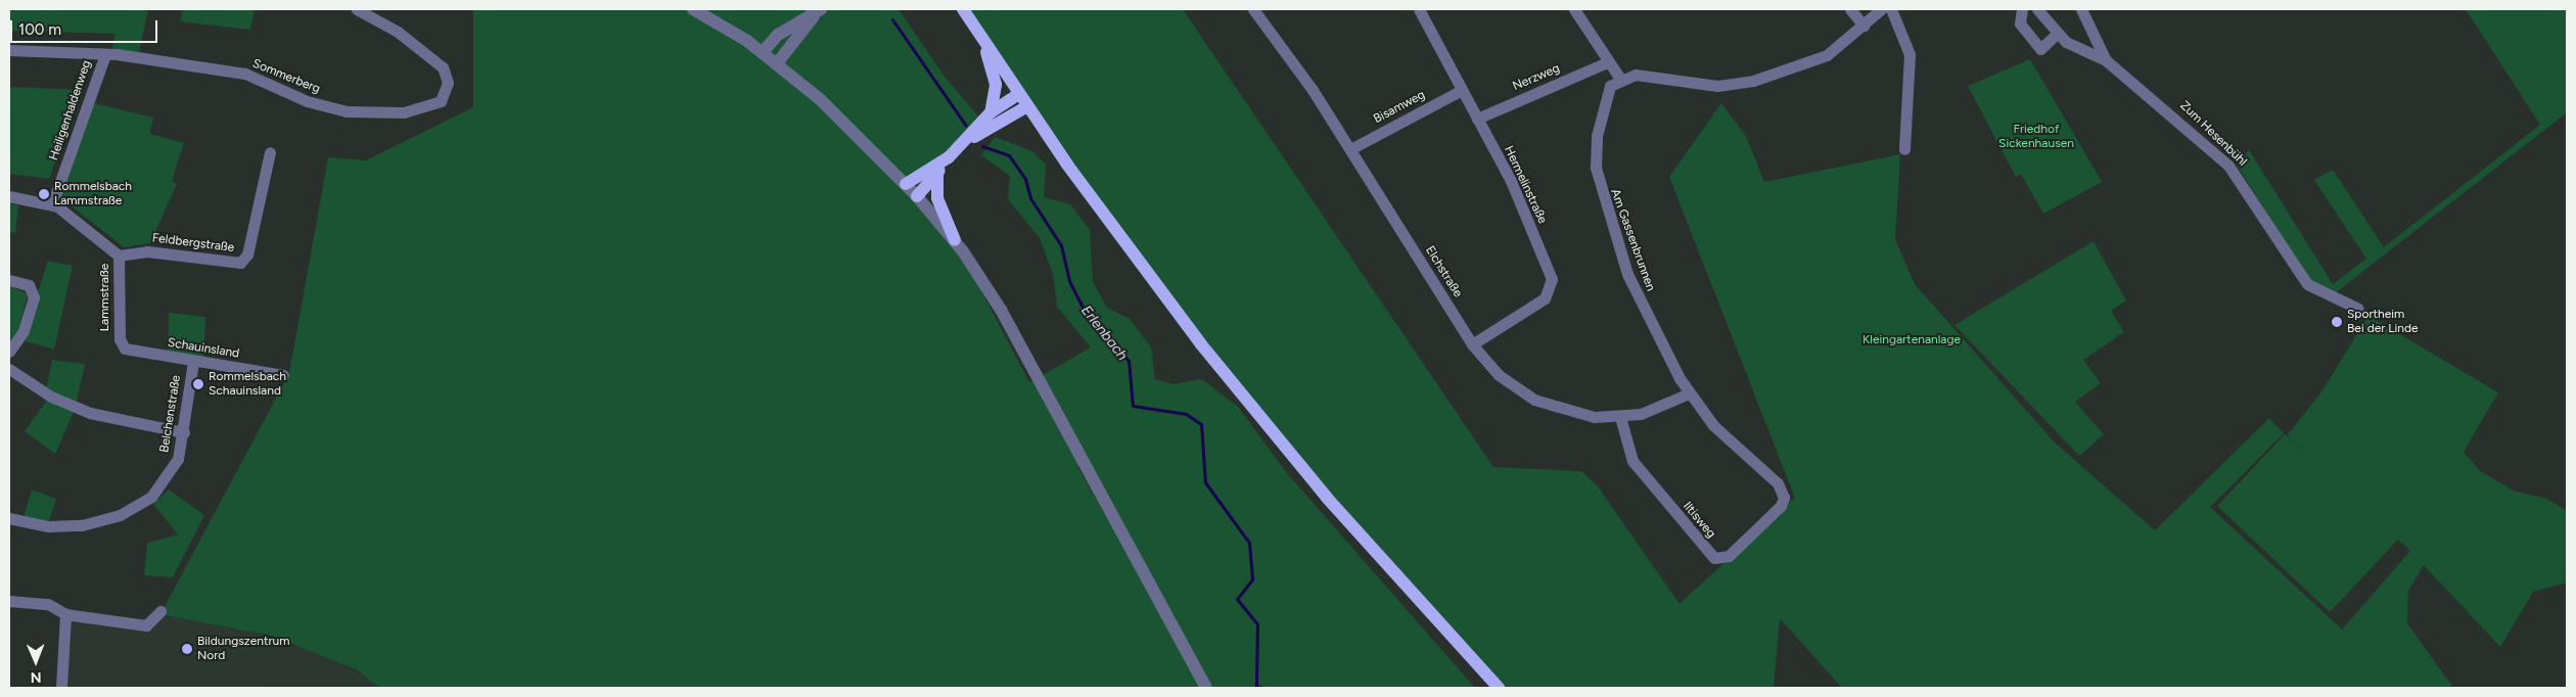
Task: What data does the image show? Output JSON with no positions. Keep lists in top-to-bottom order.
{
  "streets": {
    "street": [
      "Sommerberg",
      "Nerzweg",
      "Bisamweg",
      "Heiligenhaldenweg",
      "Zum Hesenbühl",
      "Hermelinstraße",
      "Am Gassenbrunnen",
      "Feldbergstraße",
      "Elchstraße",
      "Lammstraße",
      "Schauinsland",
      "Belchenstraße",
      "Iltisweg"
    ]
  },
  "crossings": [
    ["Sommerberg", "Heiligenhaldenweg"],
    ["Nerzweg", "Hermelinstraße"],
    ["Bisamweg", "Hermelinstraße"],
    ["Bisamweg", "Elchstraße"],
    ["Heiligenhaldenweg", "Lammstraße"],
    ["Hermelinstraße", "Elchstraße"],
    ["Am Gassenbrunnen", "Elchstraße"],
    ["Am Gassenbrunnen", "Iltisweg"],
    ["Feldbergstraße", "Lammstraße"],
    ["Elchstraße", "Iltisweg"],
    ["Lammstraße", "Schauinsland"],
    ["Schauinsland", "Belchenstraße"]
  ],
  "water": ["Erlenbach"],
  "parks": ["Friedhof Sickenhausen", "Kleingartenanlage"],
  "places": [
    "Rommelsbach Lammstraße",
    "Sportheim Bei der Linde",
    "Rommelsbach Schauinsland",
    "Bildungszentrum Nord"
  ],
  "scale_bar": "100 m",
  "north": "bottom"
}
